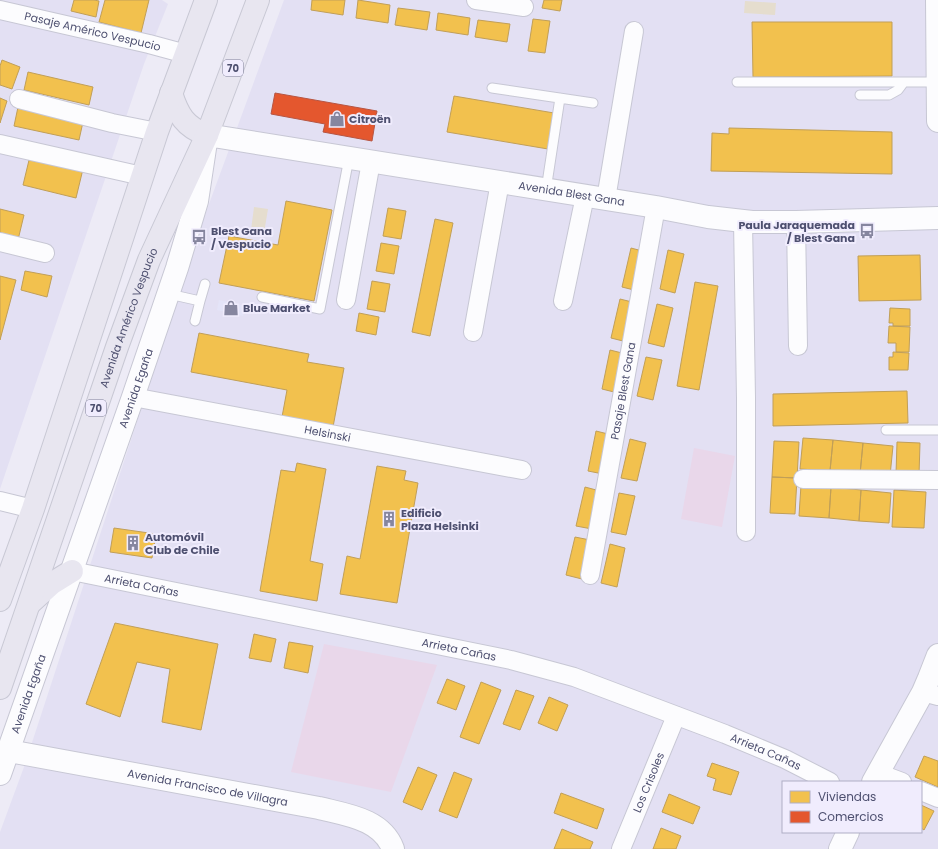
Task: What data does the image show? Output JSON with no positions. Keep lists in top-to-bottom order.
{
  "streets": {
    "main road": ["70", "Avenida Américo Vespucio", "Avenida Egaña"],
    "street": [
      "Pasaje Américo Vespucio",
      "Avenida Blest Gana",
      "Pasaje Blest Gana",
      "Helsinski",
      "Arrieta Cañas",
      "Los Crisoles",
      "Avenida Francisco de Villagra"
    ]
  },
  "crossings": [
    ["Avenida Blest Gana", "Avenida Américo Vespucio"],
    ["Avenida Blest Gana", "Avenida Egaña"],
    ["Avenida Blest Gana", "Pasaje Blest Gana"],
    ["Avenida Américo Vespucio", "Avenida Egaña"],
    ["Avenida Egaña", "Helsinski"],
    ["Avenida Egaña", "Arrieta Cañas"],
    ["Avenida Egaña", "Avenida Francisco de Villagra"],
    ["Arrieta Cañas", "Los Crisoles"]
  ],
  "places": {
    "shop": ["Citroën", "Blue Market"],
    "bus stop": ["Paula Jaraquemada / Blest Gana", "Blest Gana / Vespucio"],
    "building": ["Edificio Plaza Helsinki", "Automóvil Club de Chile"]
  },
  "legend": ["Viviendas", "Comercios"]
}
